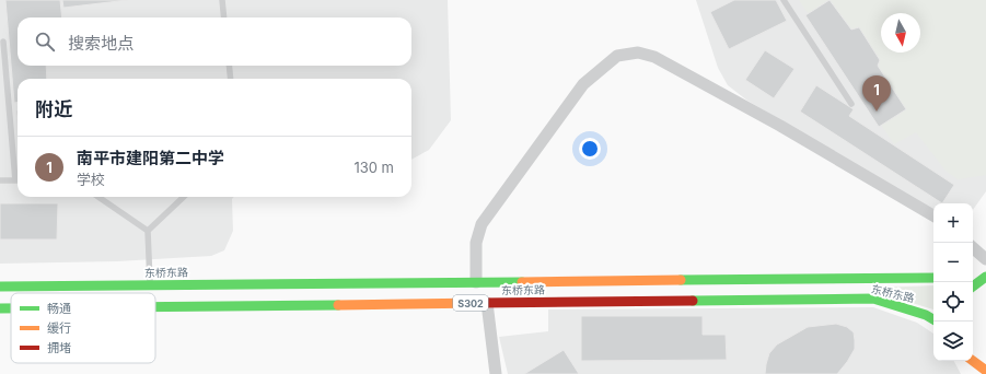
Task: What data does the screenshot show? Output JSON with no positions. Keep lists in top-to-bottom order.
{
  "streets": {
    "main road": ["东桥东路", "S302"]
  },
  "legend": ["畅通", "缓行", "拥堵"],
  "north": "bottom",
  "page": {
    "search": "搜索地点",
    "pins": "1",
    "heading": "附近",
    "list": [
      {
        "mark": "1",
        "name": "南平市建阳第二中学",
        "note": "学校",
        "value": "130 m"
      }
    ],
    "map_buttons": ["+", "−"]
  }
}
